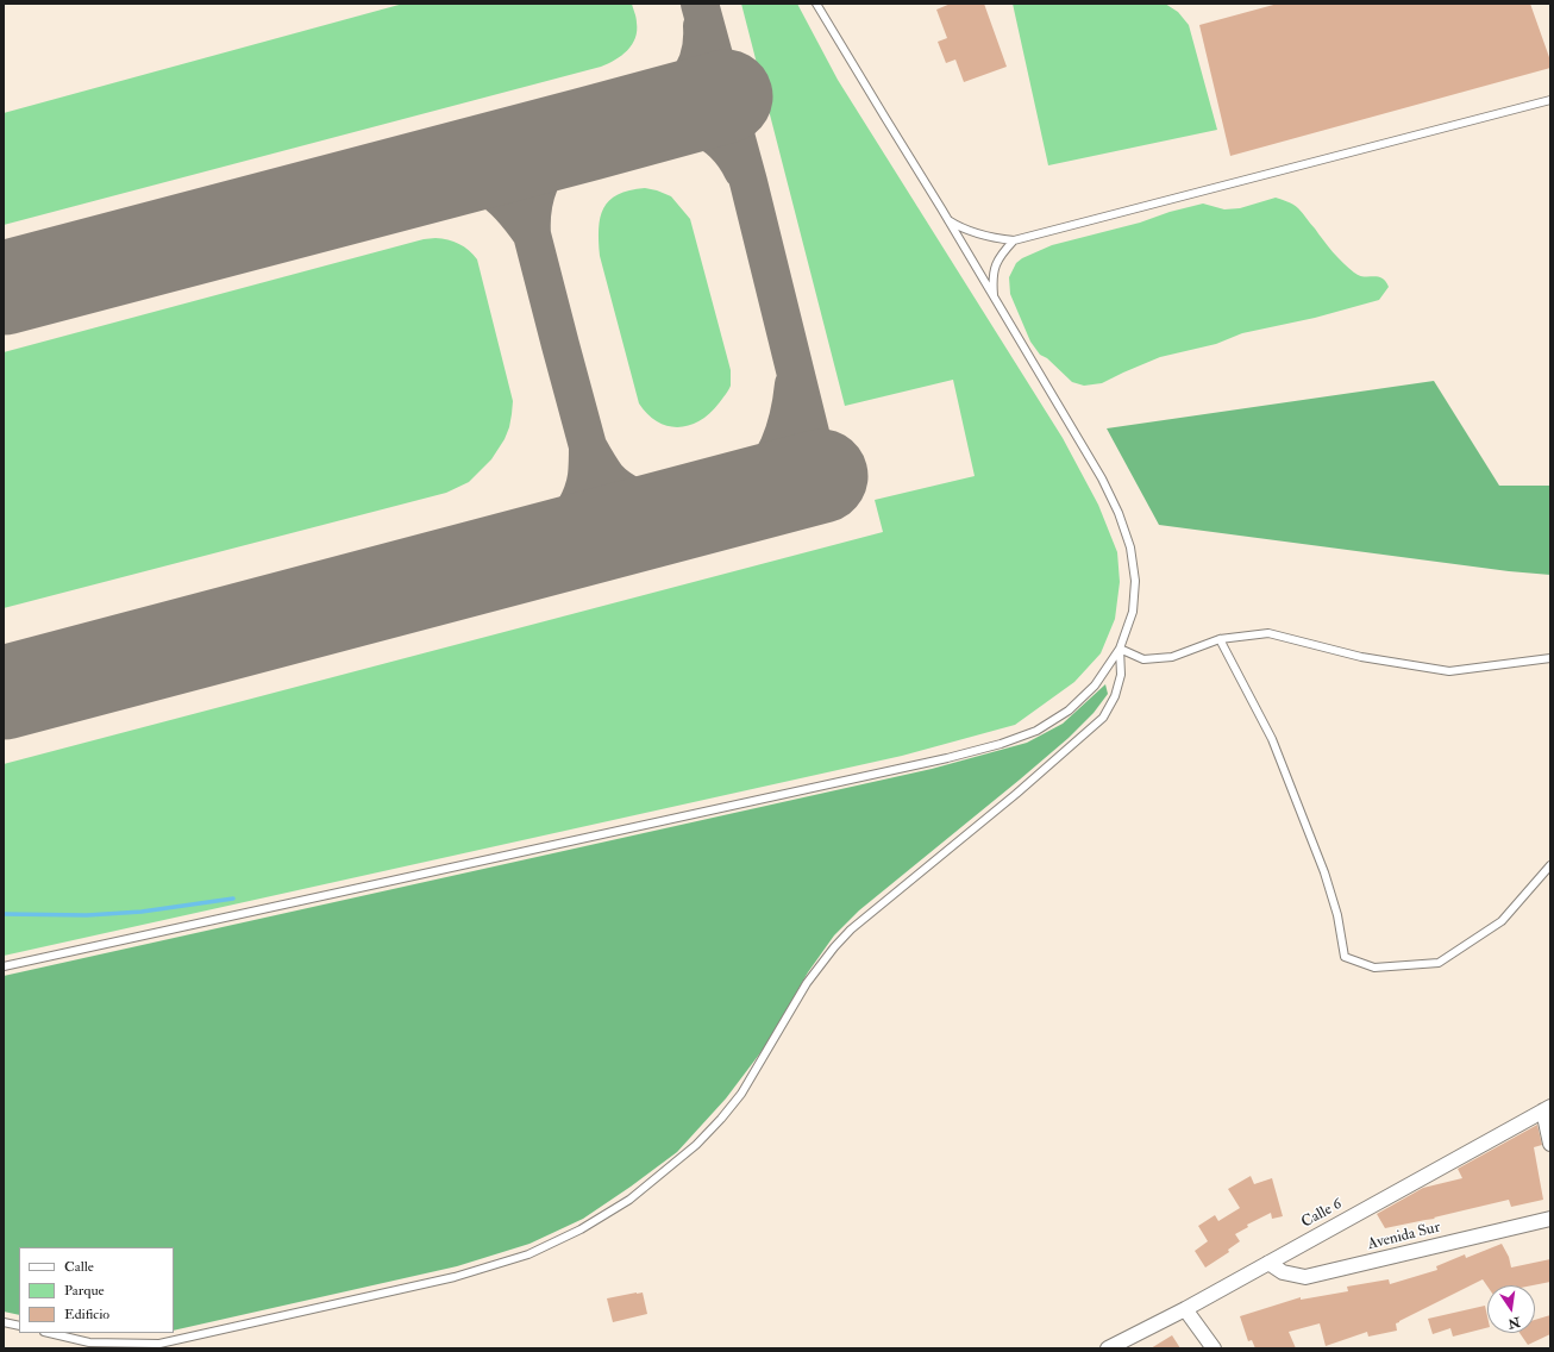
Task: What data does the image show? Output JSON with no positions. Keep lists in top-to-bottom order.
{
  "streets": {
    "street": ["Calle 6", "Avenida Sur"]
  },
  "crossings": [
    ["Calle 6", "Avenida Sur"]
  ],
  "legend": ["Calle", "Parque", "Edificio"],
  "north": "bottom"
}
